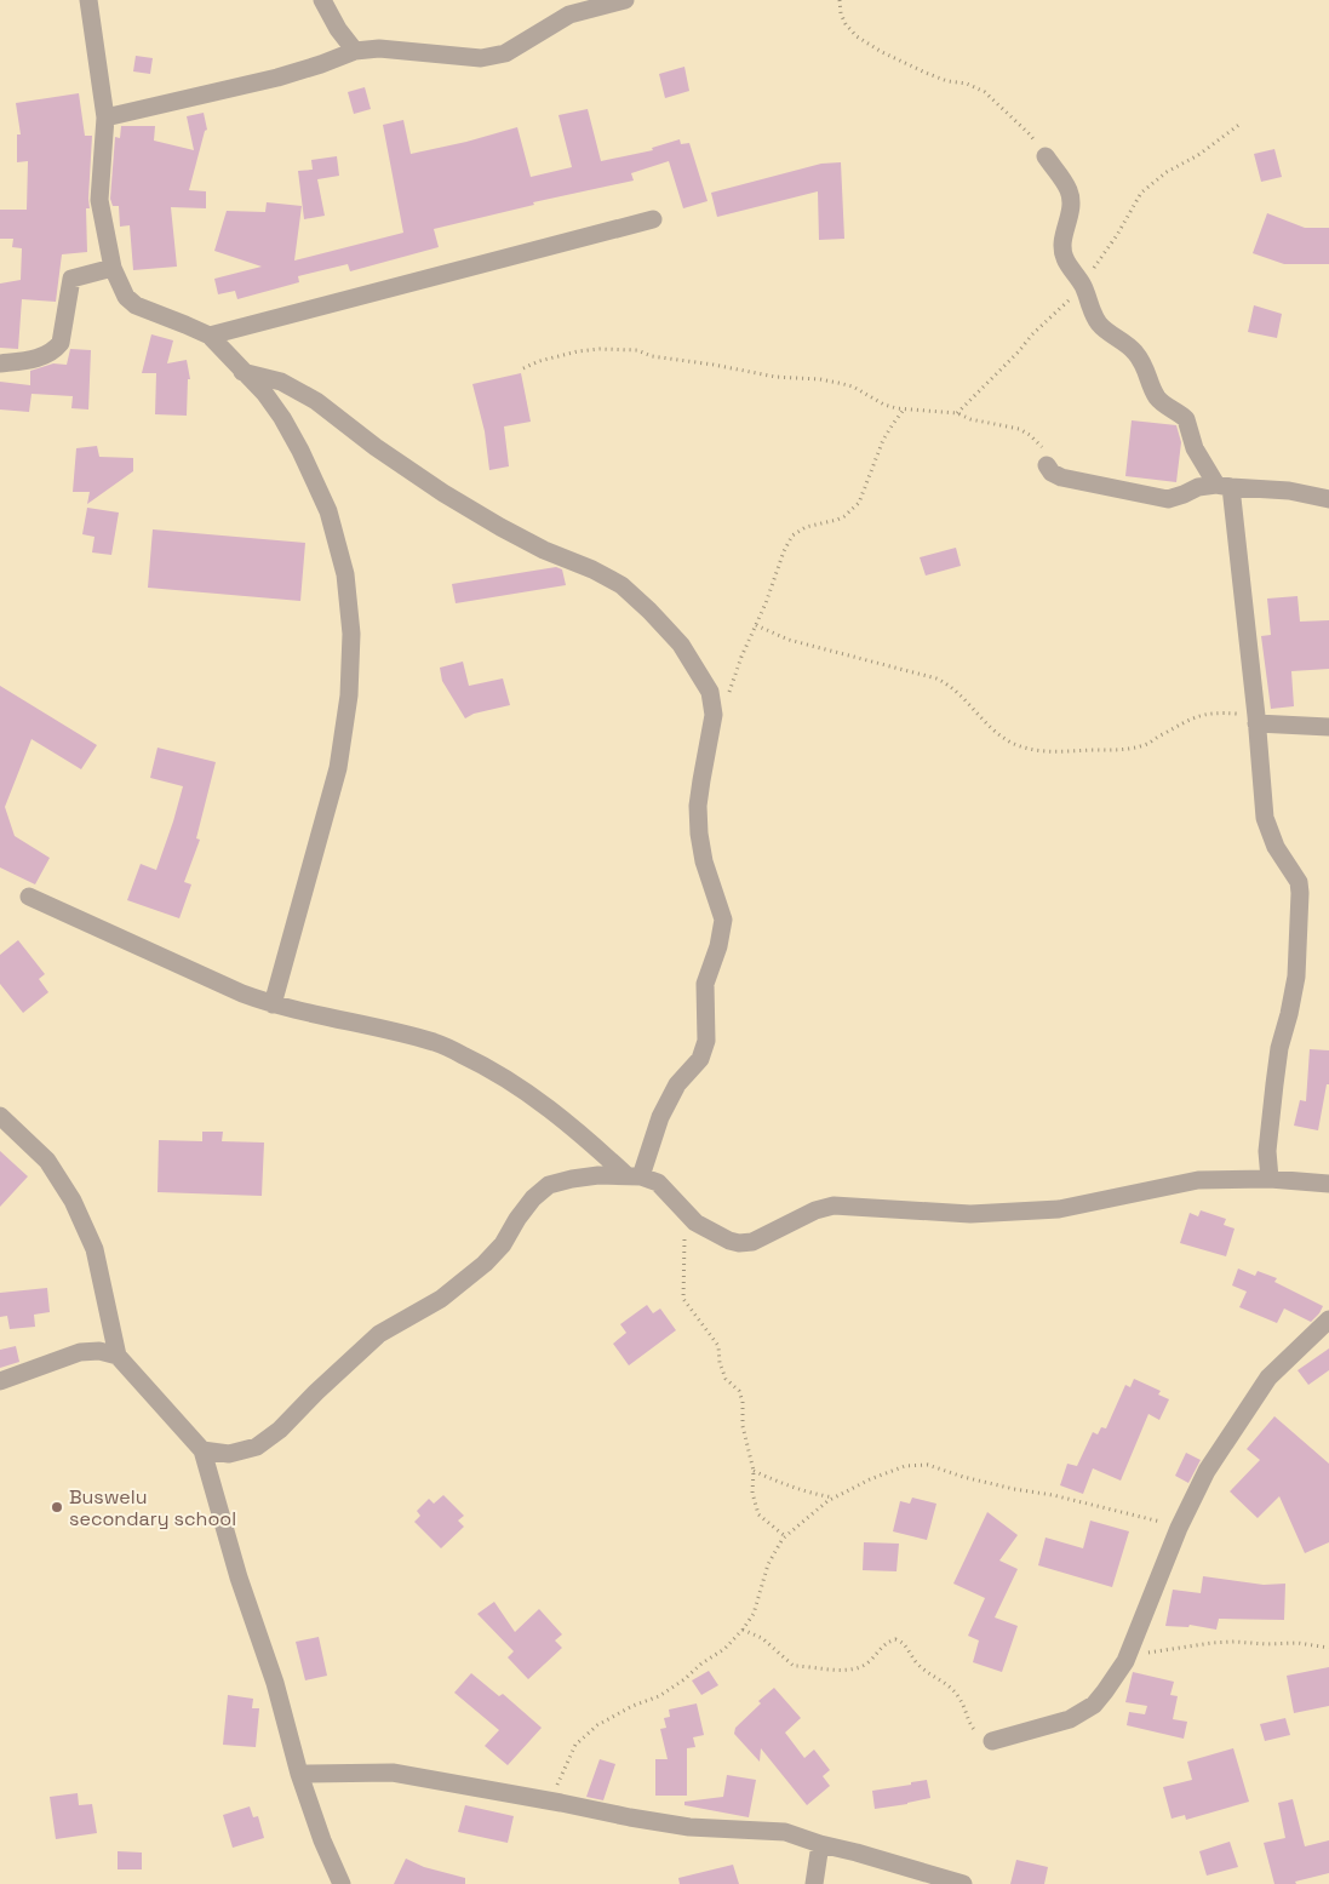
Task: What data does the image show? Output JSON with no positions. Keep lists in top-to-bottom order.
{
  "places": ["Buswelu secondary school"]
}
